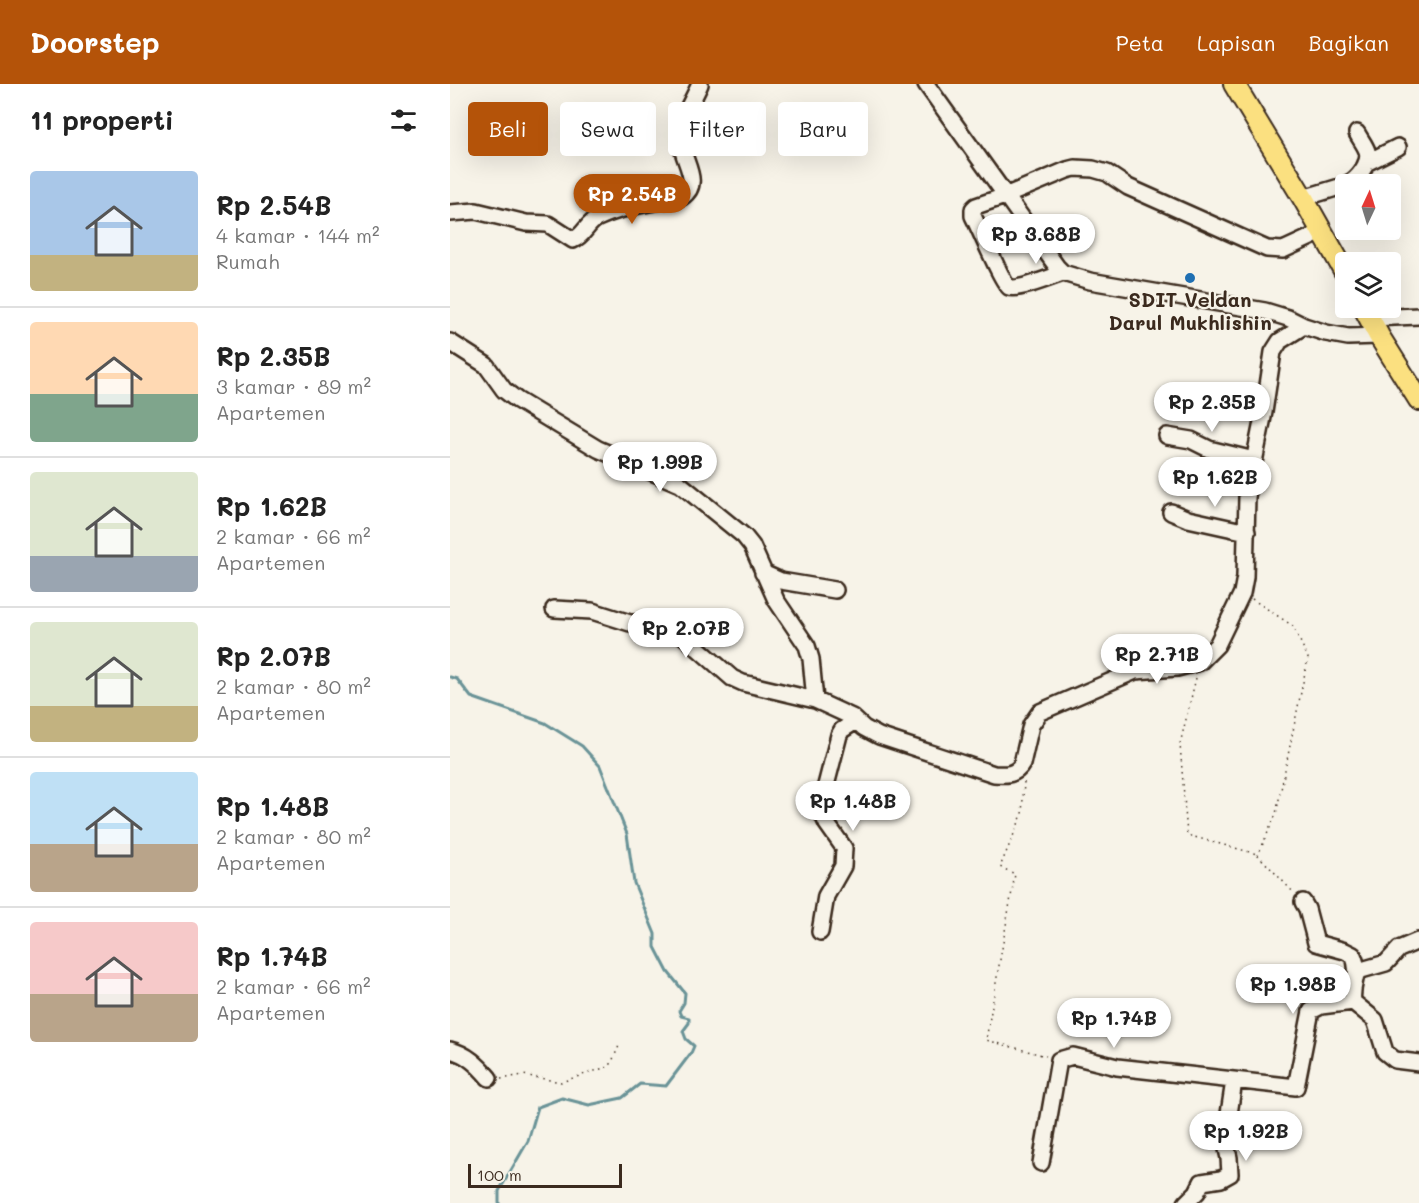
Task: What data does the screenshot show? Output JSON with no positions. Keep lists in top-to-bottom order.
{
  "places": ["SDIT Veldan Darul Mukhlishin"],
  "scale_bar": "100 m",
  "north": "top",
  "page": {
    "header": "Doorstep",
    "nav": ["Peta", "Lapisan", "Bagikan"],
    "heading": "11 properti",
    "chip": [
      "Beli",
      "Sewa",
      "Filter",
      "Baru"
    ],
    "list": [
      {
        "name": "Rp 2.54B",
        "note": "4 kamar · 144 m² · Rumah"
      },
      {
        "name": "Rp 2.35B",
        "note": "3 kamar · 89 m² · Apartemen"
      },
      {
        "name": "Rp 1.62B",
        "note": "2 kamar · 66 m² · Apartemen"
      },
      {
        "name": "Rp 2.07B",
        "note": "2 kamar · 80 m² · Apartemen"
      },
      {
        "name": "Rp 1.48B",
        "note": "2 kamar · 80 m² · Apartemen"
      },
      {
        "name": "Rp 1.74B",
        "note": "2 kamar · 66 m² · Apartemen"
      }
    ],
    "price": [
      "Rp 2.54B",
      "Rp 3.68B",
      "Rp 2.35B",
      "Rp 1.99B",
      "Rp 1.62B",
      "Rp 2.07B",
      "Rp 2.71B",
      "Rp 1.48B",
      "Rp 1.98B",
      "Rp 1.74B",
      "Rp 1.92B"
    ],
    "scale": "100 m"
  }
}
